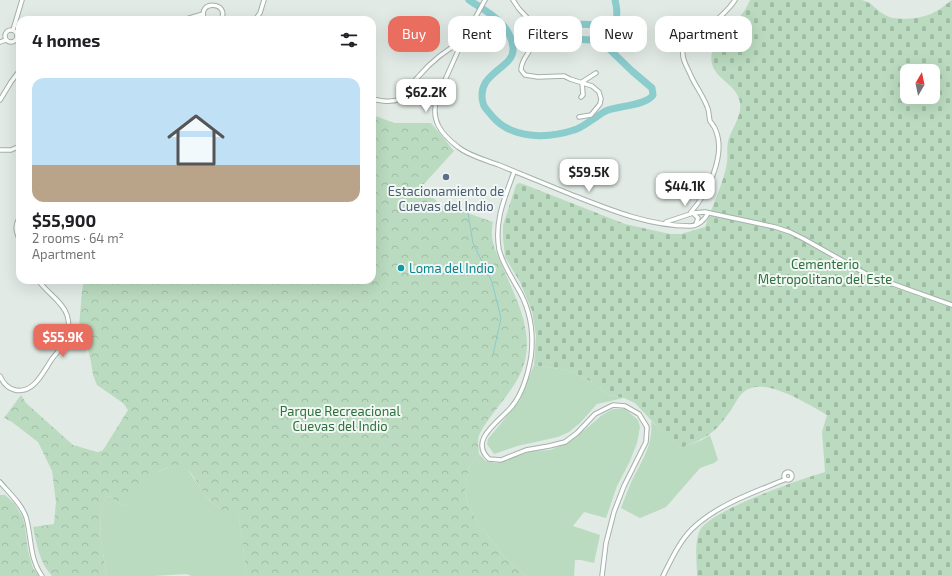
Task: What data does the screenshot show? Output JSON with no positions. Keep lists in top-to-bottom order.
{
  "parks": ["Cementerio Metropolitano del Este", "Parque Recreacional Cuevas del Indio"],
  "places": ["Estacionamiento de Cuevas del Indio", "Loma del Indio"],
  "north": "top",
  "page": {
    "chip": [
      "Buy",
      "Rent",
      "Filters",
      "New",
      "Apartment"
    ],
    "heading": "4 homes",
    "list": [
      {
        "name": "$55,900",
        "note": "2 rooms · 64 m² · Apartment"
      }
    ],
    "price": [
      "$62.2K",
      "$59.5K",
      "$44.1K",
      "$55.9K"
    ]
  }
}
